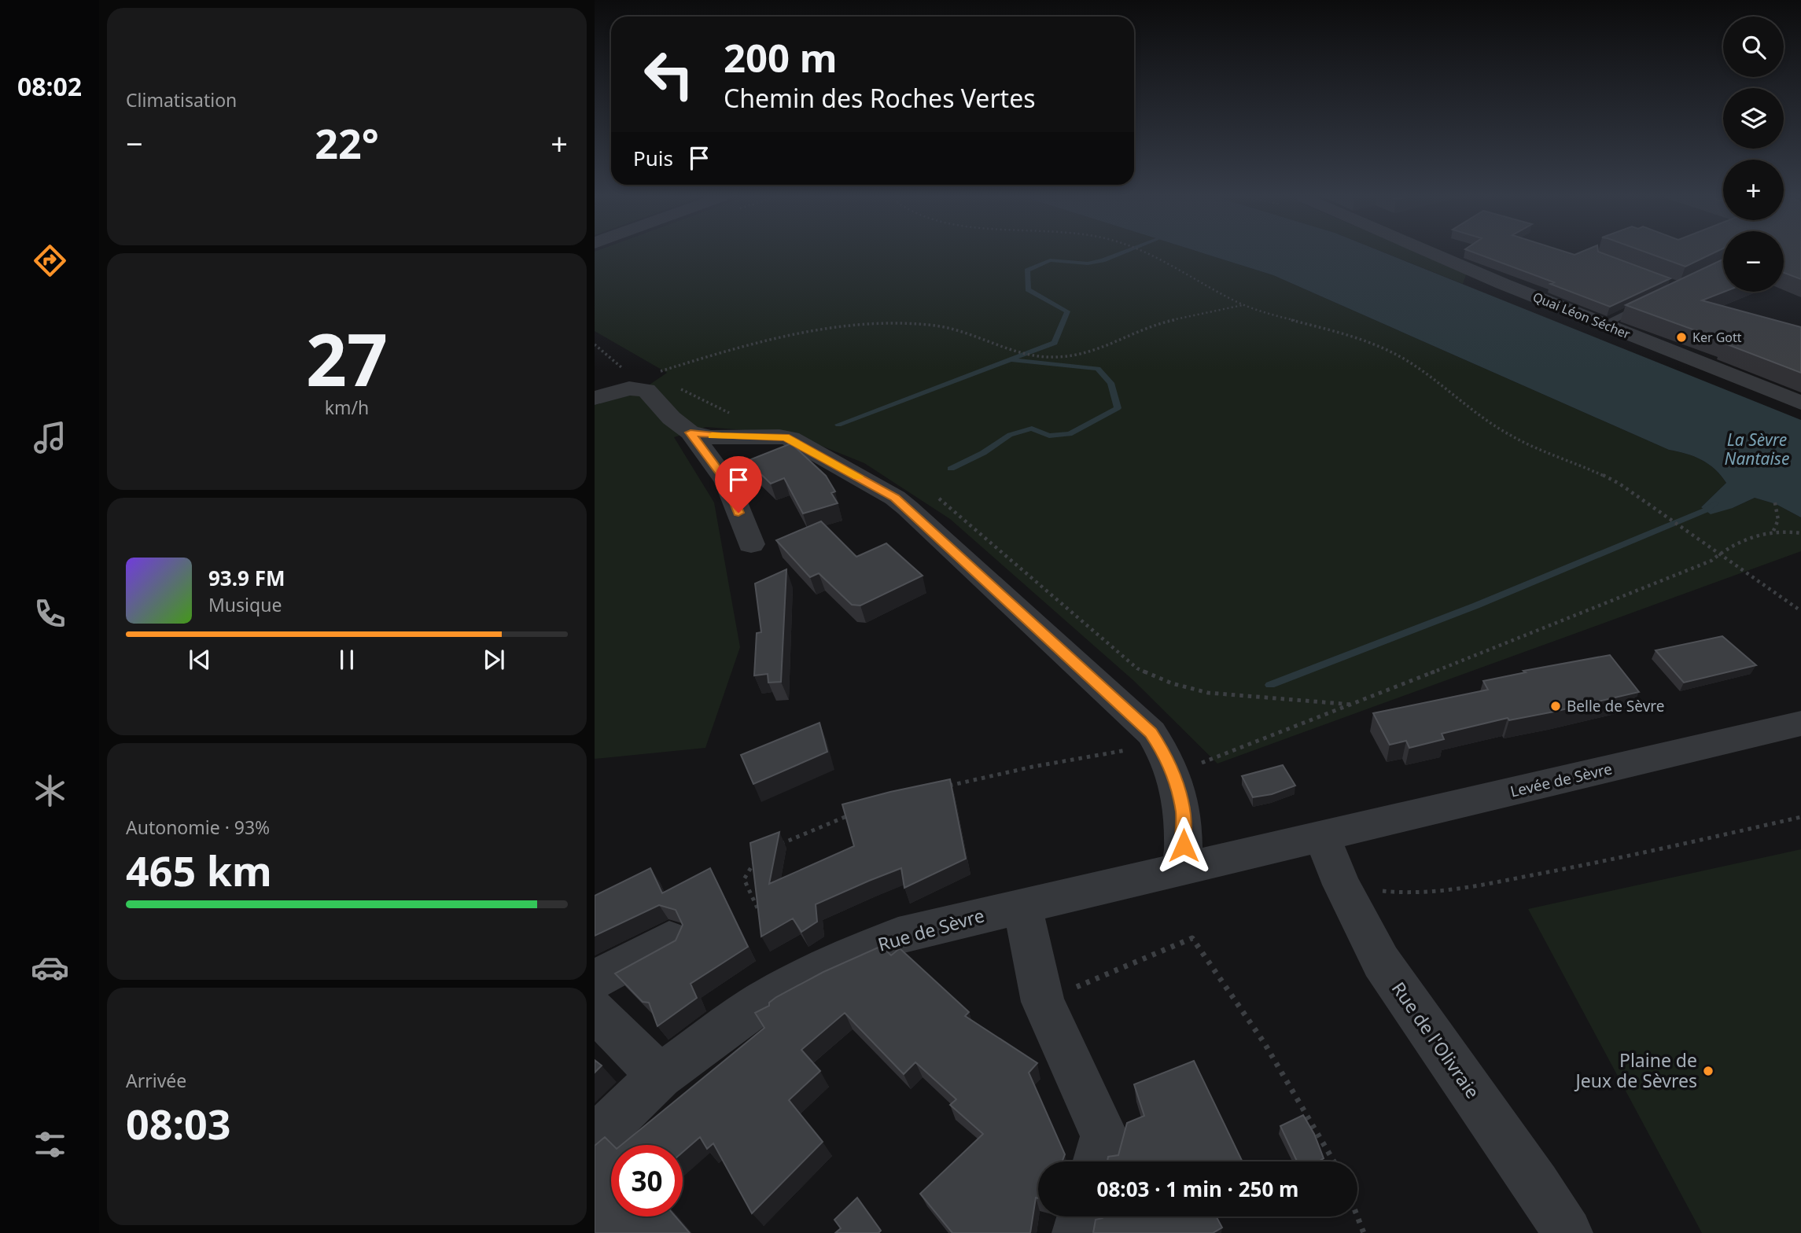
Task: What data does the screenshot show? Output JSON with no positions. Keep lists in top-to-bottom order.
{
  "streets": {
    "street": [
      "Quai Léon Sécher",
      "Levée de Sèvre",
      "Rue de Sèvre",
      "Rue de l'Olivraie"
    ]
  },
  "crossings": [
    ["Levée de Sèvre", "Rue de Sèvre"],
    ["Levée de Sèvre", "Rue de l'Olivraie"],
    ["Rue de Sèvre", "Rue de l'Olivraie"]
  ],
  "water": ["La Sèvre Nantaise"],
  "places": ["Ker Gott", "Belle de Sèvre", "Plaine de Jeux de Sèvres"],
  "page": {
    "tabs": "08:02",
    "tile": [
      "Climatisation",
      ["27", "km/h"],
      ["Autonomie · 93%", "465 km"],
      ["Arrivée", "08:03"]
    ],
    "map_buttons": ["+", "−"],
    "turn": ["200 m", "Chemin des Roches Vertes"],
    "heat": ["−", "22°", "+"],
    "then": "Puis",
    "song": ["93.9 FM", "Musique"],
    "limit": "30",
    "trip": "08:03 · 1 min · 250 m"
  }
}
